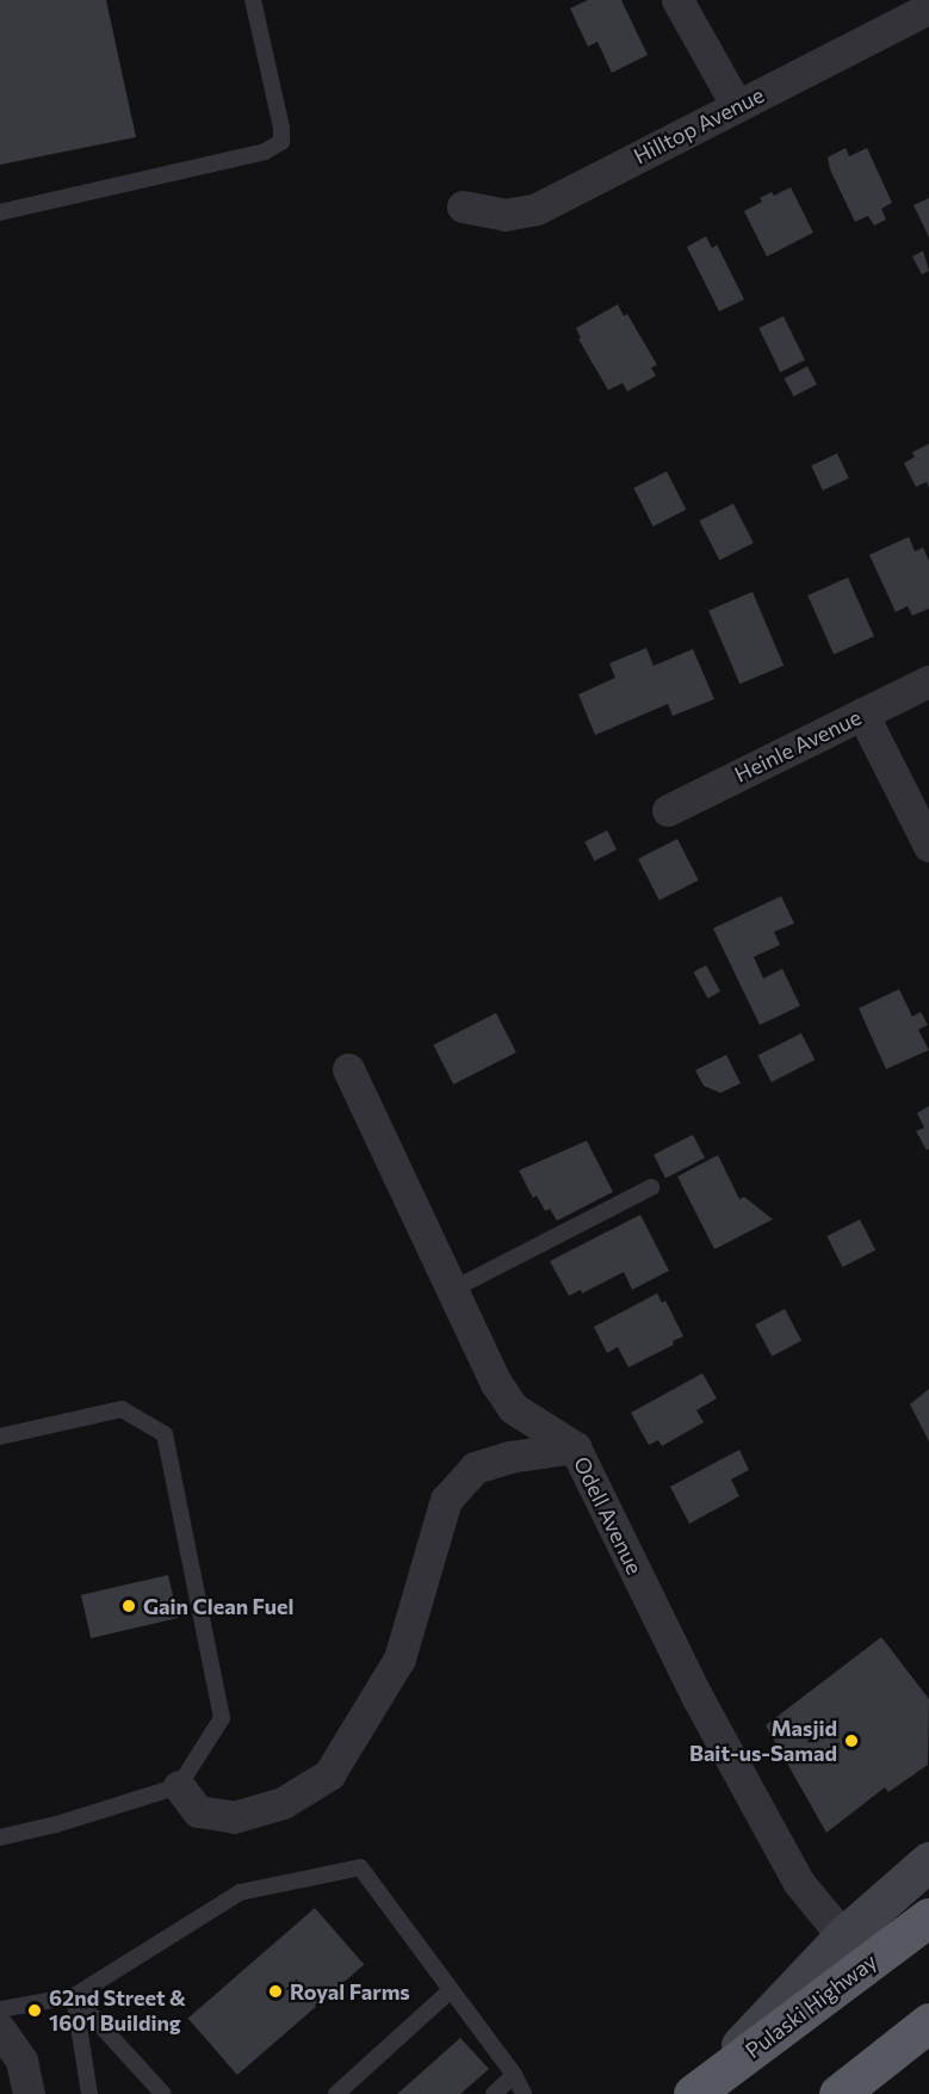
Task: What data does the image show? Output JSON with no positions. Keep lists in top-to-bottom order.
{
  "streets": {
    "highway": ["Pulaski Highway"],
    "street": ["Hilltop Avenue", "Heinle Avenue", "Odell Avenue"]
  },
  "places": [
    "Gain Clean Fuel",
    "Masjid Bait-us-Samad",
    "Royal Farms",
    "62nd Street & 1601 Building"
  ]
}
